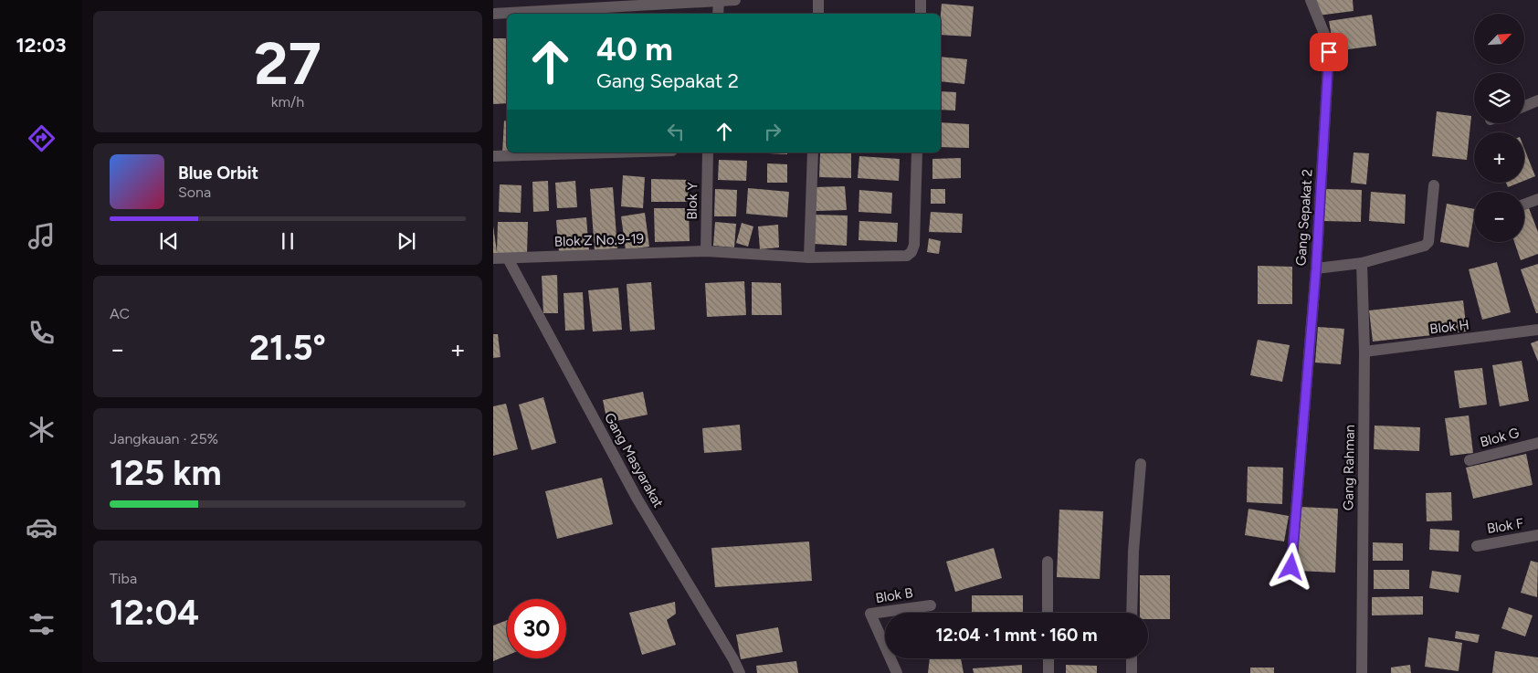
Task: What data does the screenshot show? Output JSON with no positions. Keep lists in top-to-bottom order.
{
  "streets": {
    "street": [
      "Blok Y",
      "Gang Sepakat 2",
      "Blok Z No.9-19",
      "Blok H",
      "Blok G",
      "Gang Masyarakat",
      "Gang Rahman",
      "Blok F",
      "Blok B"
    ]
  },
  "crossings": [
    ["Blok Y", "Blok Z No.9-19"],
    ["Blok Z No.9-19", "Gang Masyarakat"],
    ["Blok H", "Gang Rahman"]
  ],
  "north": "top right",
  "page": {
    "tabs": "12:03",
    "tile": [
      ["27", "km/h"],
      "AC",
      ["Jangkauan · 25%", "125 km"],
      ["Tiba", "12:04"]
    ],
    "map_buttons": ["+", "−"],
    "turn": ["40 m", "Gang Sepakat 2"],
    "song": ["Blue Orbit", "Sona"],
    "heat": ["−", "21.5°", "+"],
    "limit": "30",
    "trip": "12:04 · 1 mnt · 160 m"
  }
}
